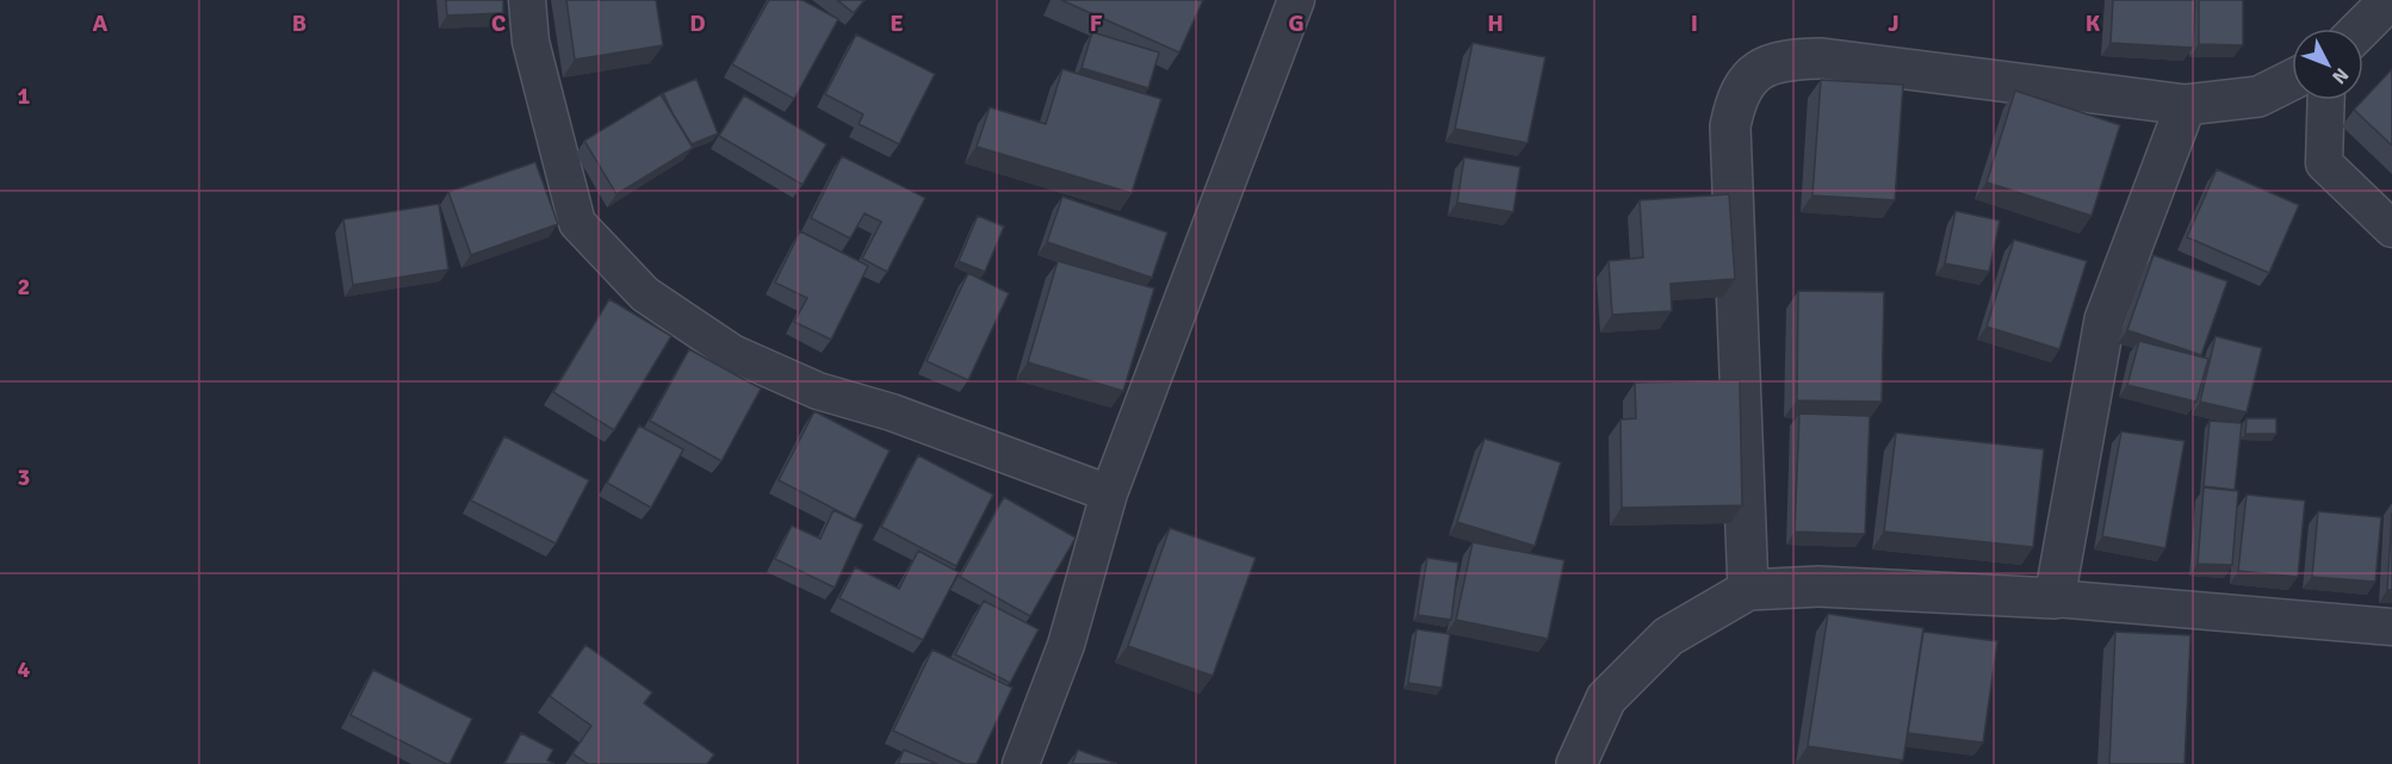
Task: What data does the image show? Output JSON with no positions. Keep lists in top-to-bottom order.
{
  "north": "bottom right",
  "grid": {
    "columns": [
      "A",
      "B",
      "C",
      "D",
      "E",
      "F",
      "G",
      "H",
      "I",
      "J",
      "K"
    ],
    "rows": [
      "1",
      "2",
      "3",
      "4"
    ]
  }
}
